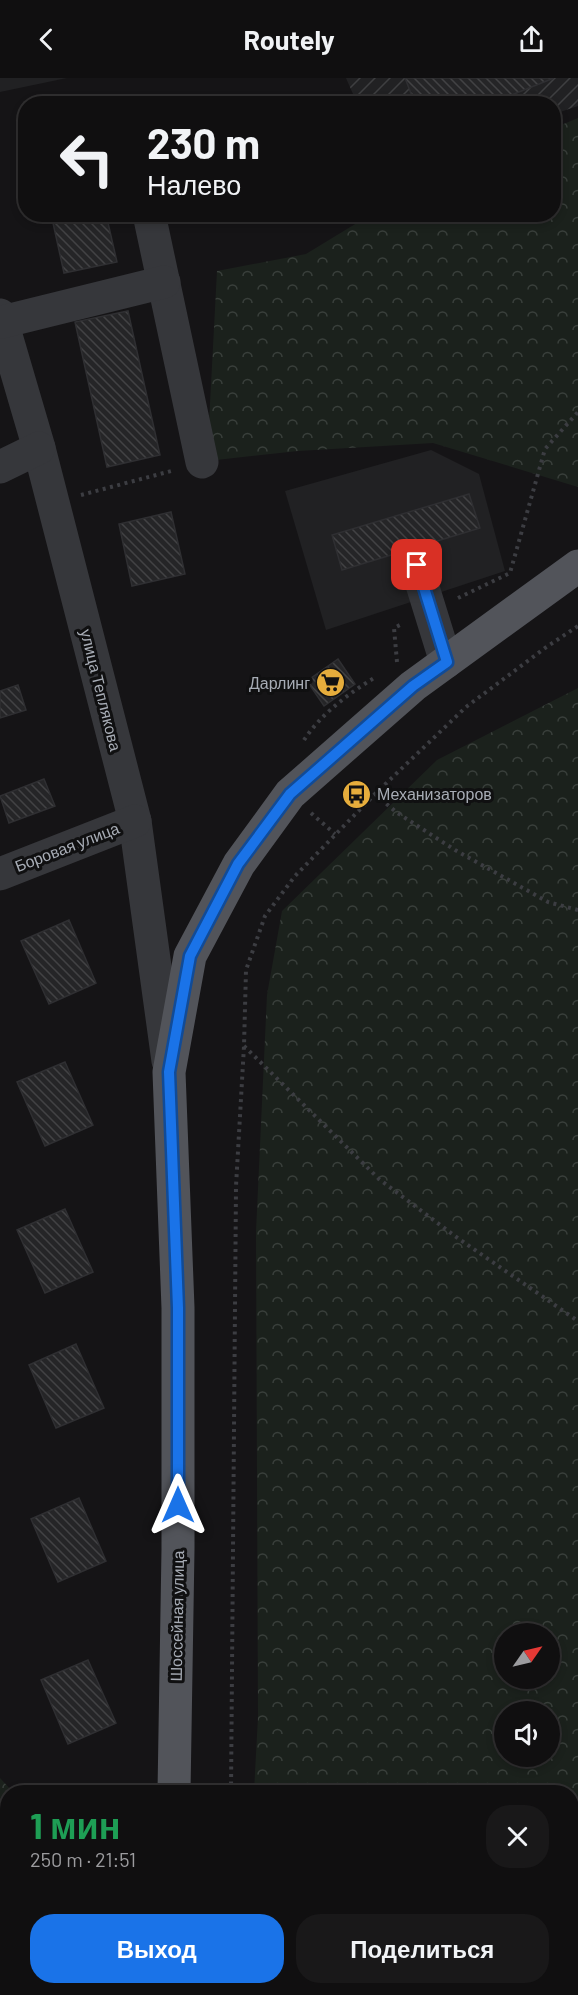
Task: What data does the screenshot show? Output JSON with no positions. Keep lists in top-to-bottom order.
{
  "streets": {
    "main road": ["Шоссейная улица"],
    "street": ["улица Теплякова", "Боровая улица"]
  },
  "crossings": [
    ["улица Теплякова", "Боровая улица"],
    ["улица Теплякова", "Шоссейная улица"]
  ],
  "places": {
    "supermarket": ["Дарлинг"],
    "bus stop": ["Механизаторов"]
  },
  "north": "top right",
  "page": {
    "header": "Routely",
    "turn": ["230 m", "Налево"],
    "heading": ["1 мин", "250 m · 21:51"],
    "buttons": ["Выход", "Поделиться"]
  }
}
